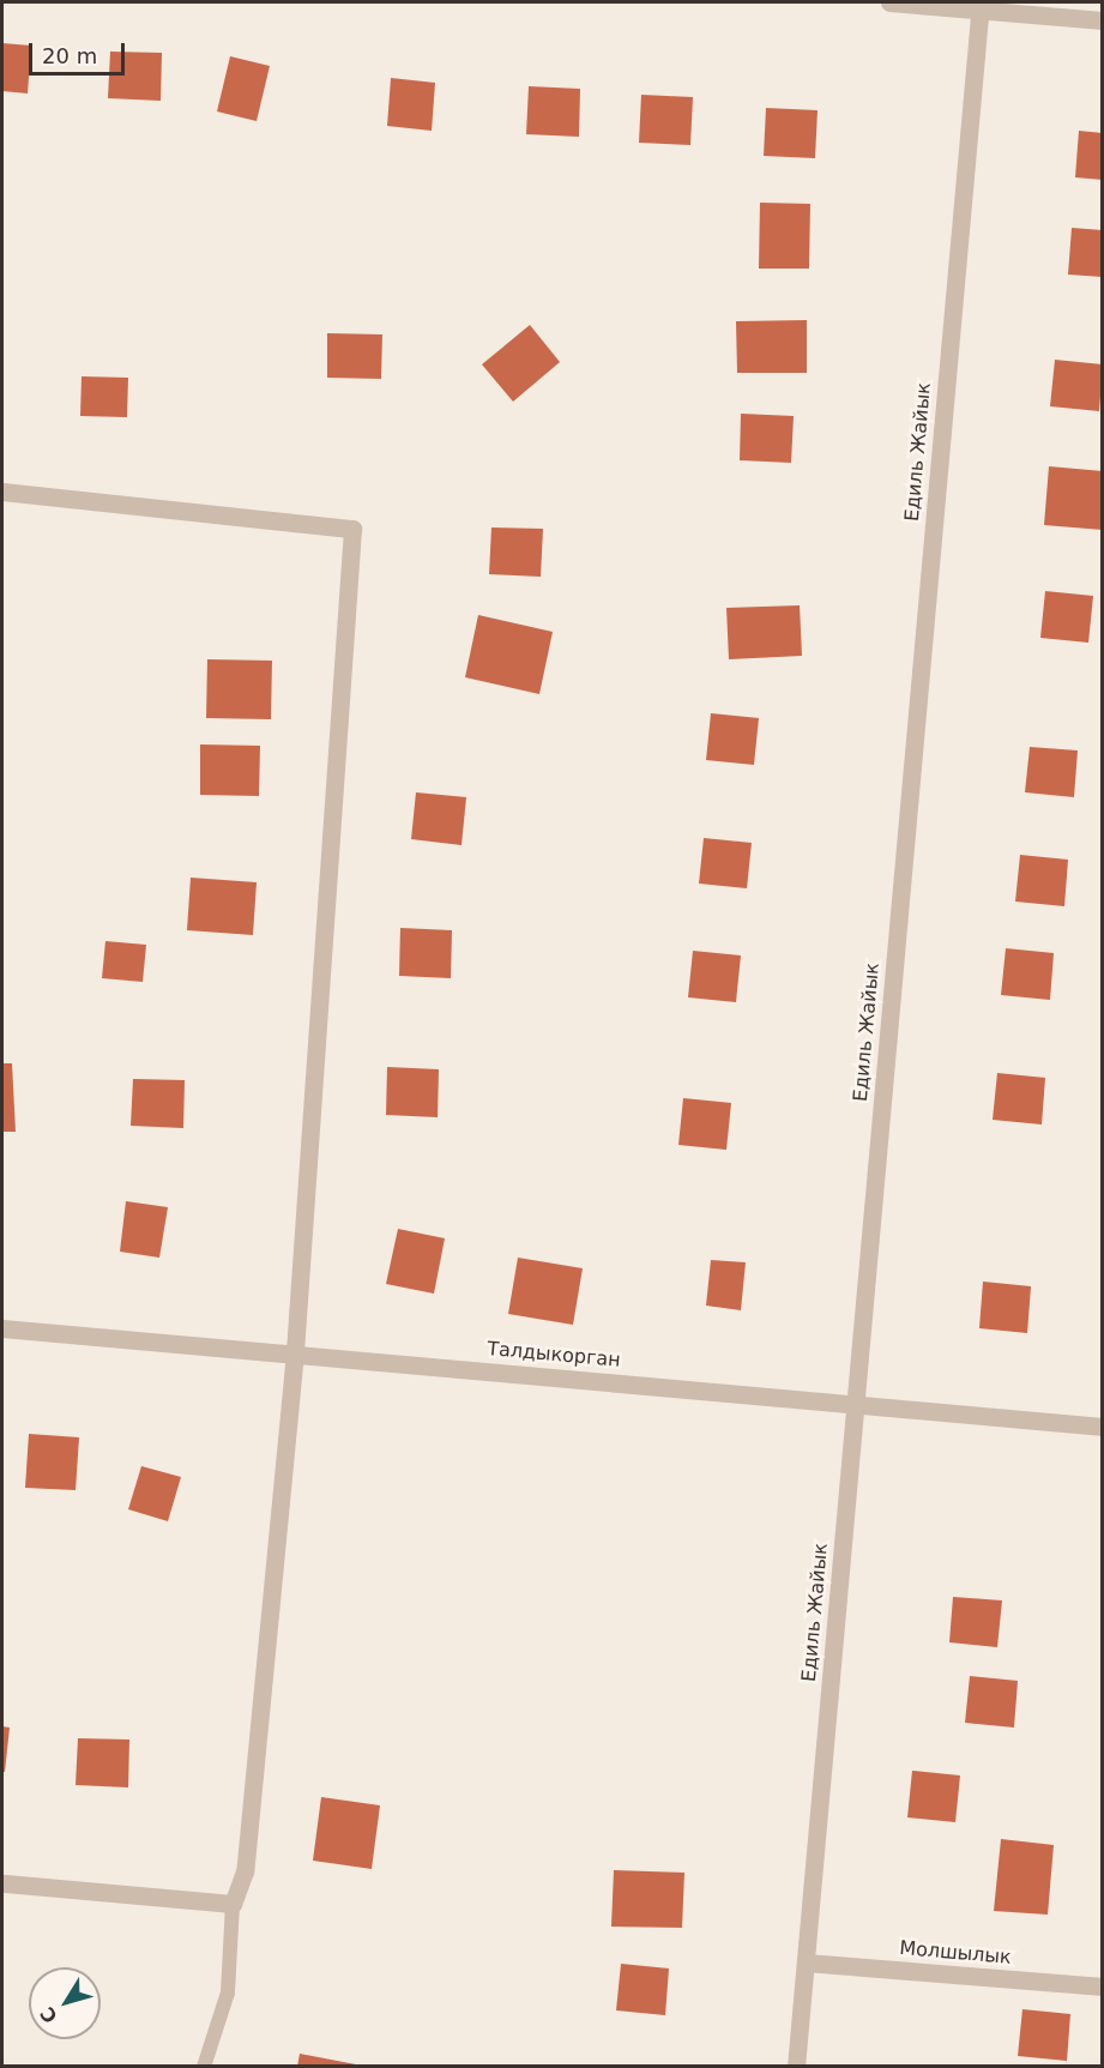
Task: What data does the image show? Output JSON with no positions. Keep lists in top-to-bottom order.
{
  "streets": {
    "street": ["Едиль Жайык", "Талдыкорган", "Молшылык"]
  },
  "crossings": [
    ["Едиль Жайык", "Талдыкорган"],
    ["Едиль Жайык", "Молшылык"]
  ],
  "scale_bar": "20 m",
  "north": "bottom left"
}
